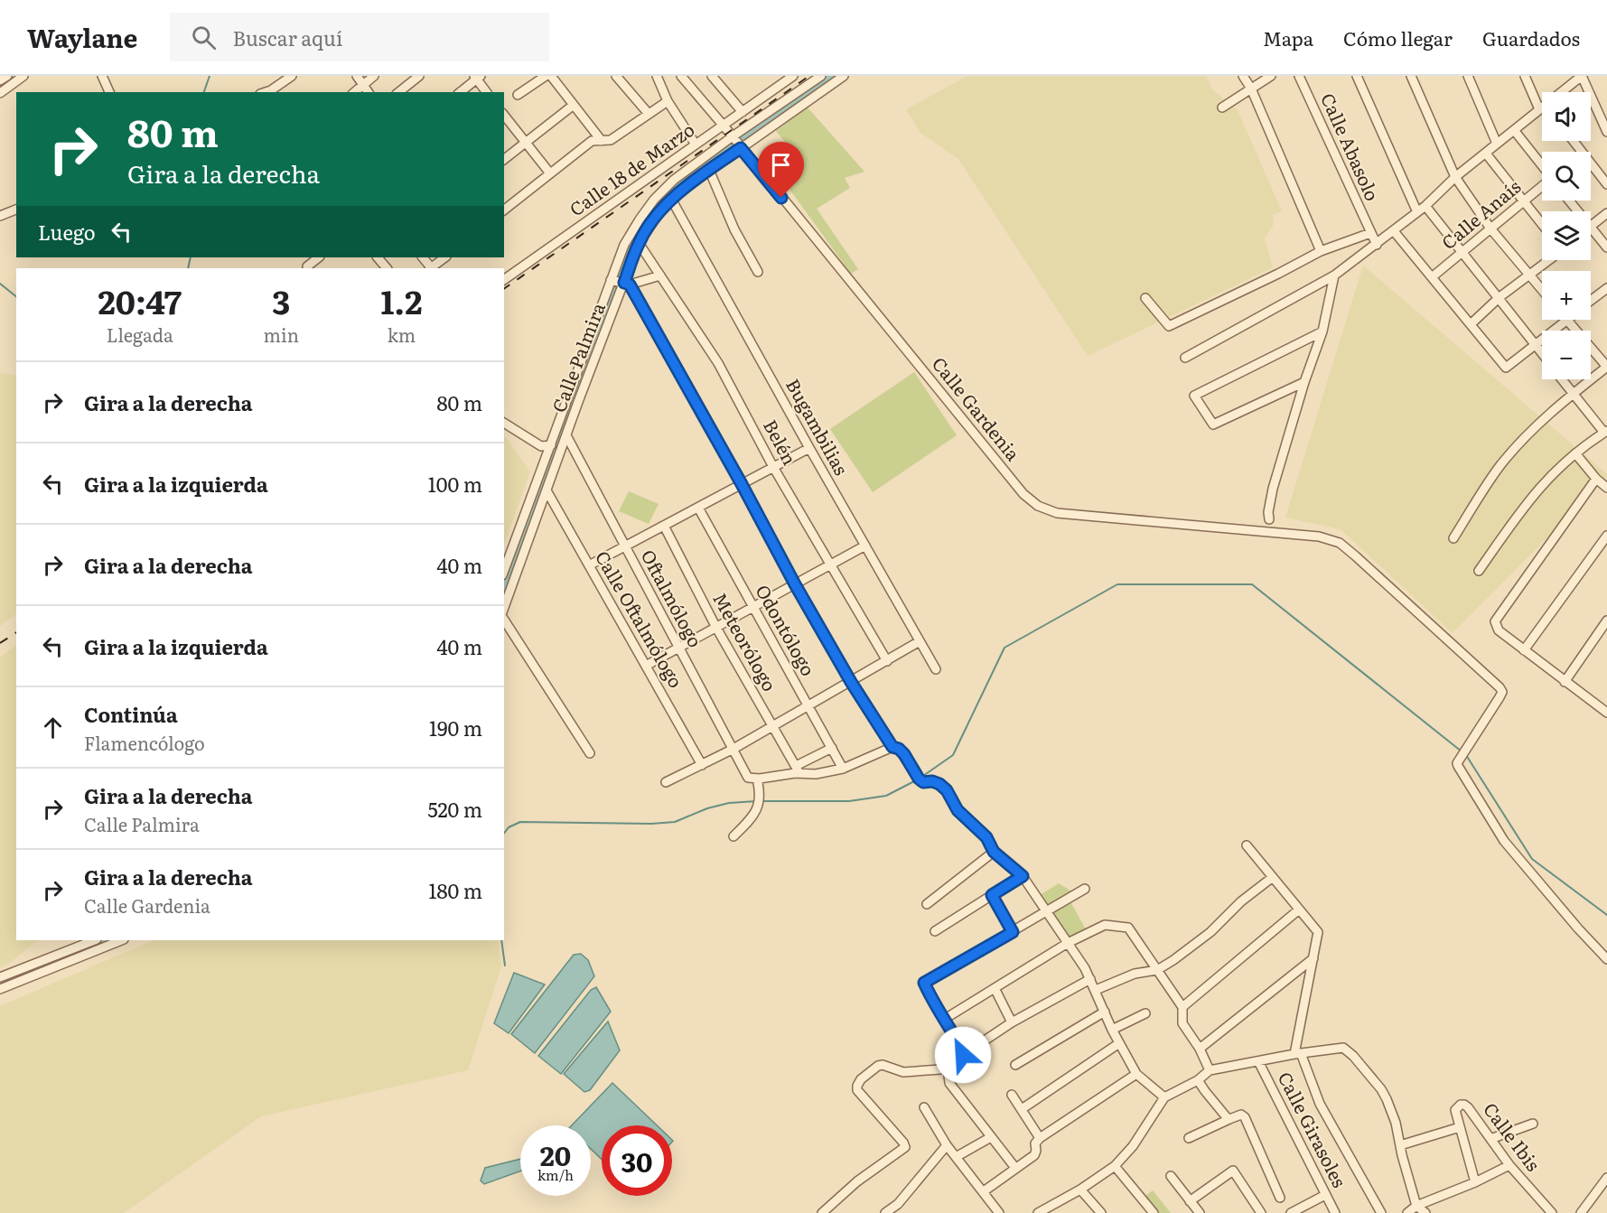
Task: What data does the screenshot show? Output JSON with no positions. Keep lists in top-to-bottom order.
{
  "streets": {
    "street": [
      "Calle Abasolo",
      "Calle 18 de Marzo",
      "Calle Anaís",
      "Calle Palmira",
      "Calle Gardenia",
      "Bugambilias",
      "Belén",
      "Oftalmólogo",
      "Calle Oftalmólogo",
      "Odontólogo",
      "Meteorólogo",
      "Calle Girasoles",
      "Calle Ibis"
    ]
  },
  "crossings": [
    ["Calle 18 de Marzo", "Calle Gardenia"],
    ["Calle Palmira", "Calle Gardenia"],
    ["Calle Palmira", "Bugambilias"],
    ["Calle Palmira", "Belén"],
    ["Calle Palmira", "Oftalmólogo"],
    ["Calle Palmira", "Calle Oftalmólogo"]
  ],
  "page": {
    "header": "Waylane",
    "search": "Buscar aquí",
    "nav": ["Mapa", "Cómo llegar", "Guardados"],
    "map_buttons": ["+", "−"],
    "turn": ["80 m", "Gira a la derecha"],
    "then": "Luego",
    "eta": [
      "20:47",
      "Llegada",
      "3",
      "min",
      "1.2",
      "km"
    ],
    "list": [
      {
        "name": "Gira a la derecha",
        "value": "80 m"
      },
      {
        "name": "Gira a la izquierda",
        "value": "100 m"
      },
      {
        "name": "Gira a la derecha",
        "value": "40 m"
      },
      {
        "name": "Gira a la izquierda",
        "value": "40 m"
      },
      {
        "name": "Continúa",
        "note": "Flamencólogo",
        "value": "190 m"
      },
      {
        "name": "Gira a la derecha",
        "note": "Calle Palmira",
        "value": "520 m"
      },
      {
        "name": "Gira a la derecha",
        "note": "Calle Gardenia",
        "value": "180 m"
      }
    ],
    "speed": "20 km/h",
    "limit": "30"
  }
}
